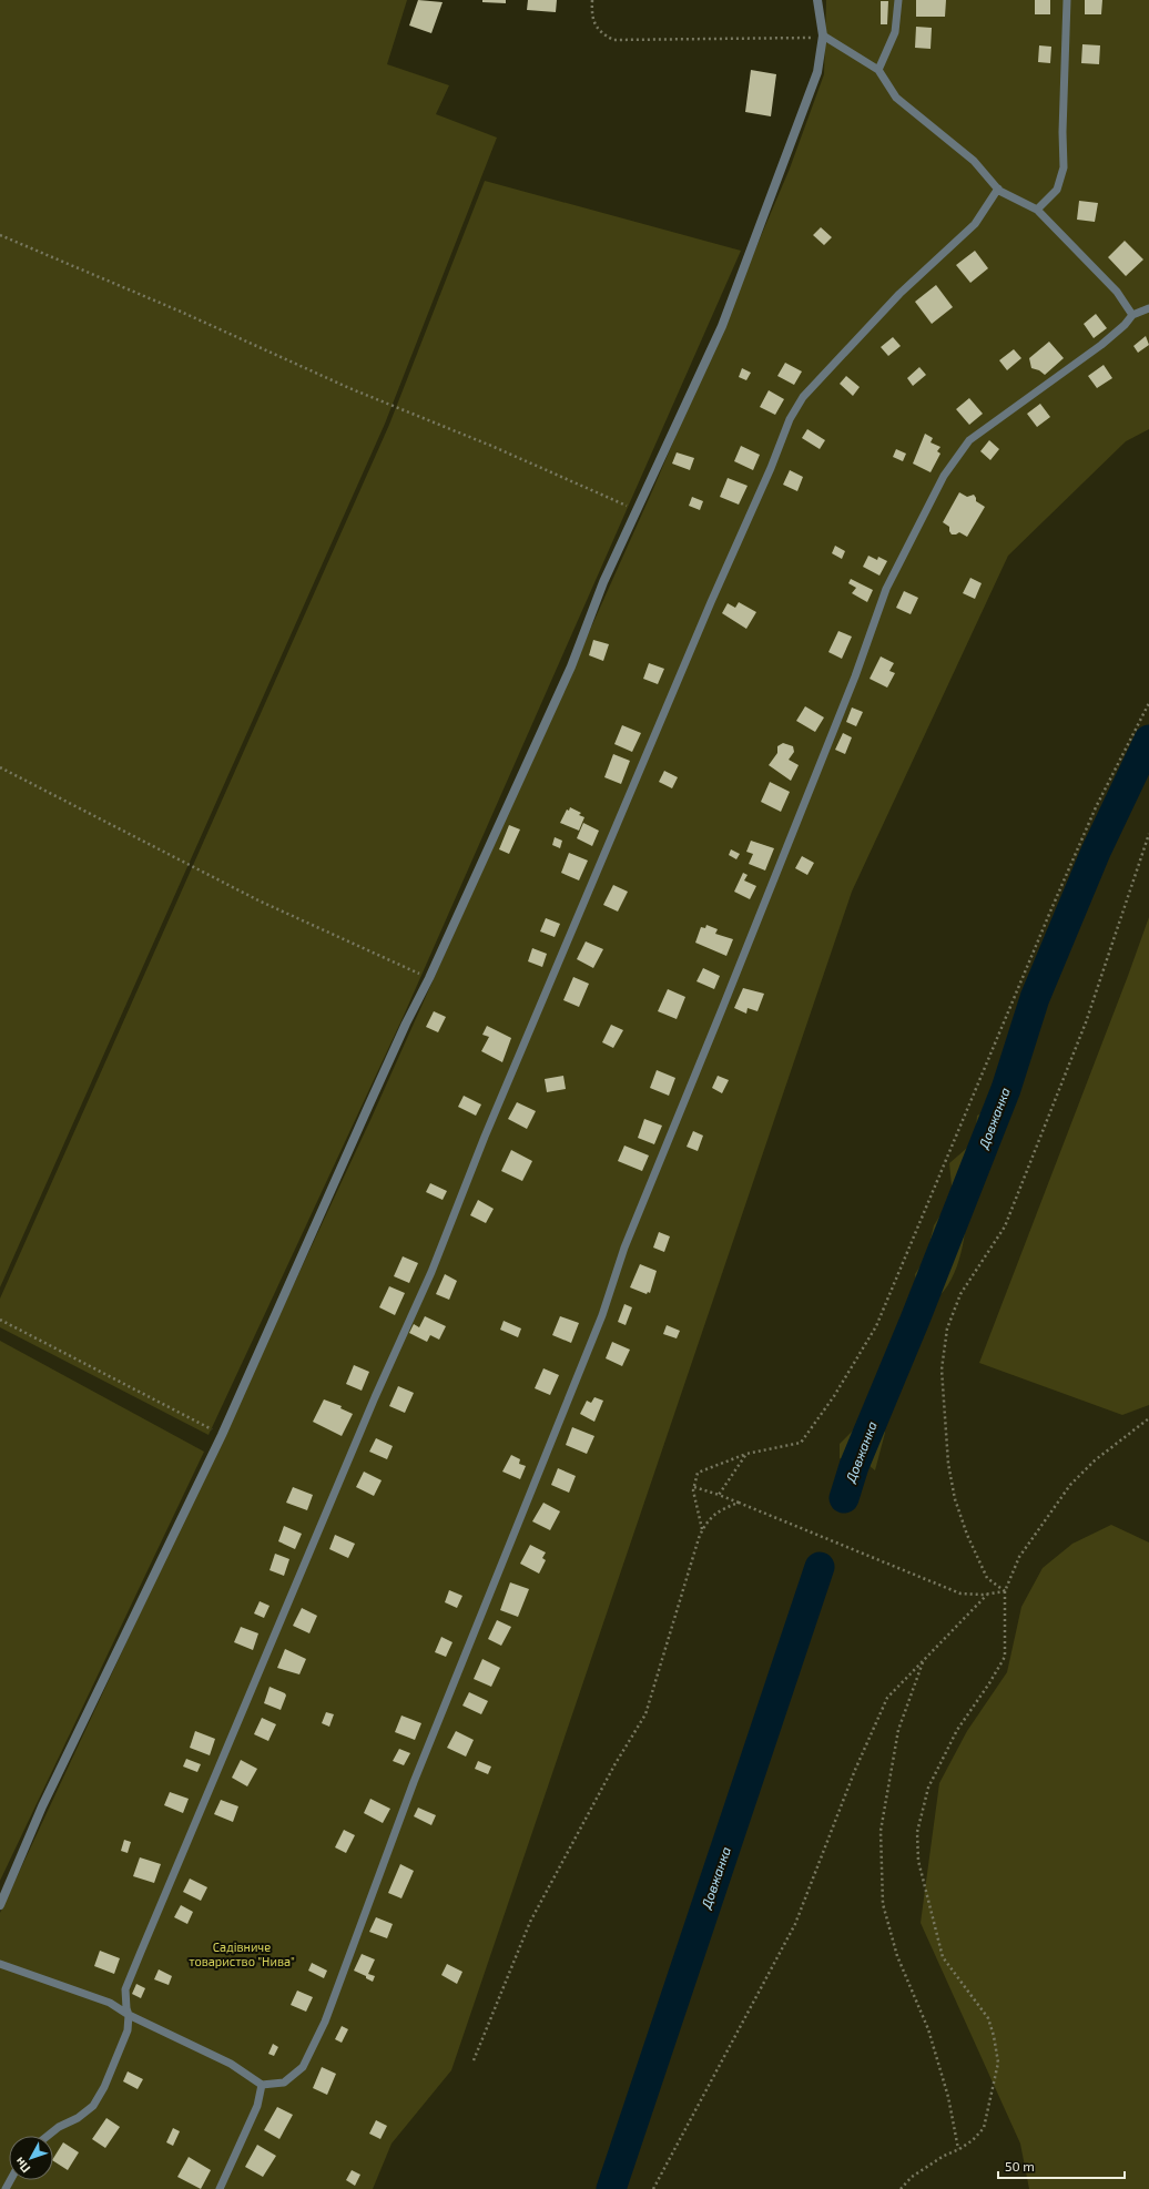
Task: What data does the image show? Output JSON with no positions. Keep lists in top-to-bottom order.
{
  "water": ["Довжанка"],
  "parks": ["Садівниче товариство \"Нива\""],
  "scale_bar": "50 m",
  "north": "bottom left"
}
